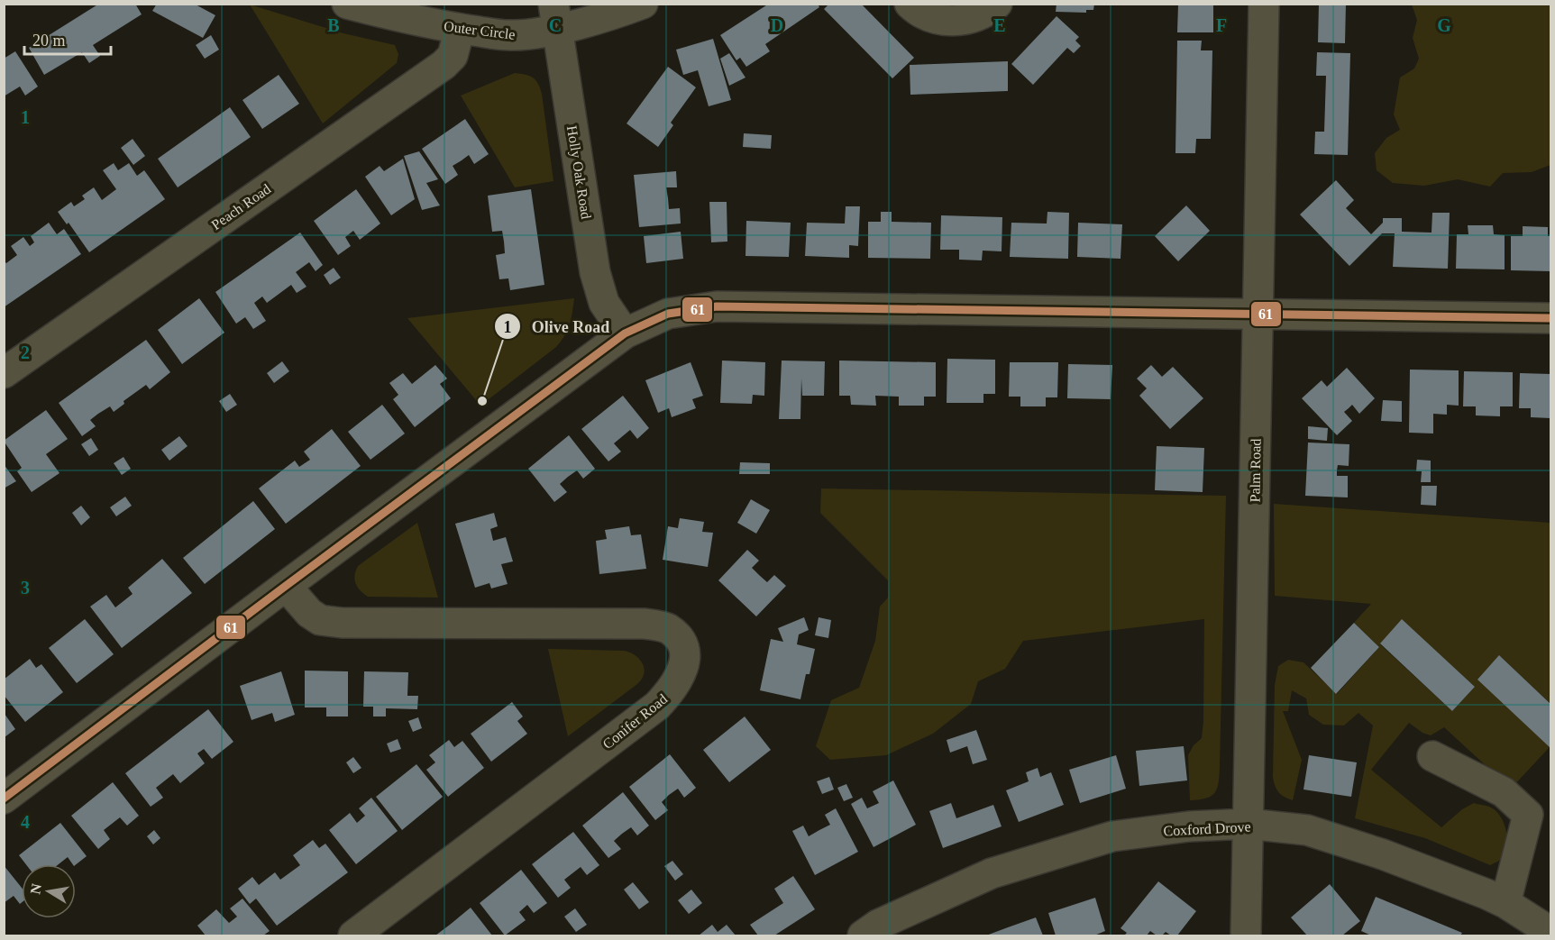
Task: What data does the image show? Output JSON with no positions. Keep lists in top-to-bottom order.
{
  "streets": {
    "street": [
      "Outer Circle",
      "Holly Oak Road",
      "Peach Road",
      "Palm Road",
      "Conifer Road",
      "Coxford Drove"
    ]
  },
  "crossings": [
    ["Outer Circle", "Holly Oak Road"],
    ["Outer Circle", "Peach Road"],
    ["Palm Road", "Coxford Drove"]
  ],
  "places": ["Olive Road"],
  "lines": ["transit line 61"],
  "scale_bar": "20 m",
  "north": "left",
  "grid": {
    "columns": [
      "B",
      "C",
      "D",
      "E",
      "F",
      "G"
    ],
    "rows": [
      "1",
      "2",
      "3",
      "4"
    ]
  }
}
